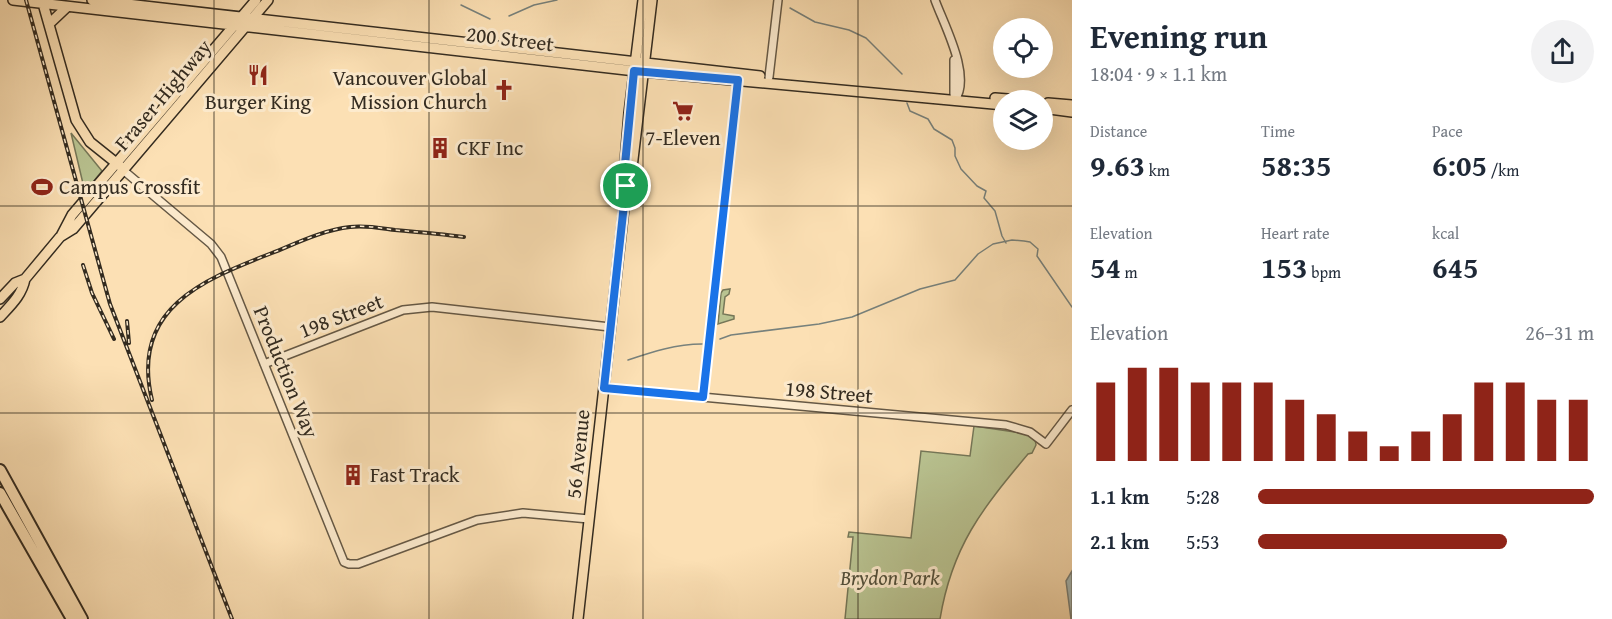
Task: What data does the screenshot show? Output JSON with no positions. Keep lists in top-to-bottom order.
{
  "streets": {
    "main road": [
      "200 Street",
      "Fraser Highway",
      "Production Way",
      "56 Avenue"
    ],
    "street": ["198 Street"]
  },
  "crossings": [
    ["200 Street", "Fraser Highway"],
    ["200 Street", "Production Way"],
    ["200 Street", "56 Avenue"],
    ["Fraser Highway", "Production Way"],
    ["198 Street", "Production Way"],
    ["198 Street", "56 Avenue"],
    ["Production Way", "56 Avenue"]
  ],
  "parks": ["Brydon Park"],
  "places": {
    "restaurant": ["Burger King"],
    "church": ["Vancouver Global Mission Church"],
    "supermarket": ["7-Eleven"],
    "building": ["CKF Inc", "Fast Track"],
    "sports": ["Campus Crossfit"]
  },
  "page": {
    "heading": ["Evening run", "18:04 · 9 × 1.1 km"],
    "stats": [
      ["Distance", "9.63 km"],
      ["Time", "58:35"],
      ["Pace", "6:05 /km"],
      ["Elevation", "54 m"],
      ["Heart rate", "153 bpm"],
      ["kcal", "645"]
    ],
    "chart": ["Elevation", "26–31 m"],
    "list": [
      {
        "name": "1.1 km",
        "note": "5:28"
      },
      {
        "name": "2.1 km",
        "note": "5:53"
      }
    ]
  }
}
